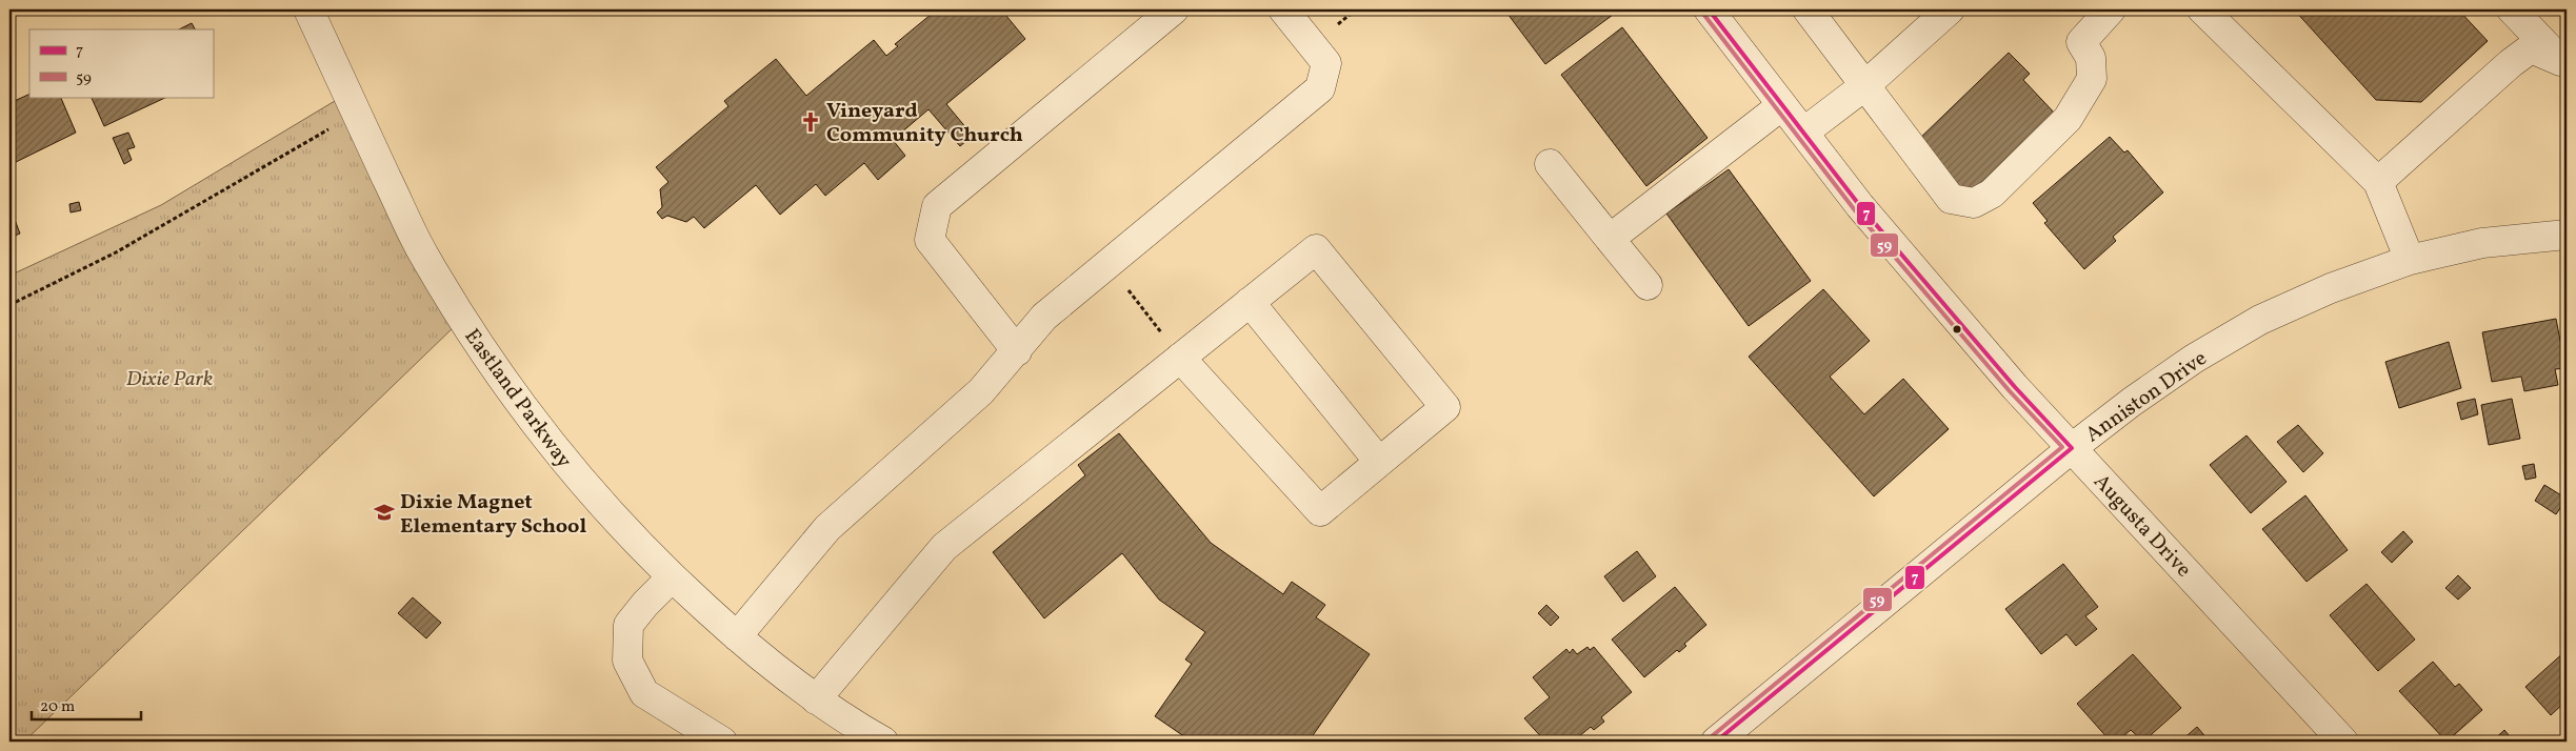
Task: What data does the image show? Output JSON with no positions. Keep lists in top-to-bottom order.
{
  "streets": {
    "street": ["Anniston Drive", "Eastland Parkway", "Augusta Drive"]
  },
  "crossings": [
    ["Anniston Drive", "Augusta Drive"]
  ],
  "parks": ["Dixie Park"],
  "places": {
    "church": ["Vineyard Community Church"],
    "school or university": ["Dixie Magnet Elementary School"]
  },
  "lines": ["transit line 7", "transit line 59"],
  "legend": ["7", "59"],
  "scale_bar": "20 m"
}
